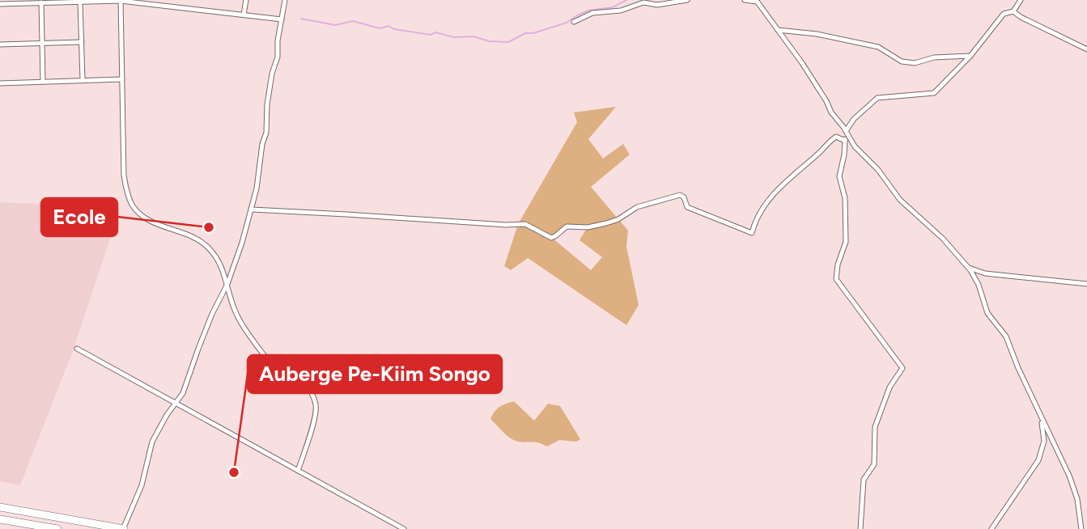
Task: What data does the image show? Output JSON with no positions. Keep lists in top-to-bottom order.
{
  "places": ["Ecole", "Auberge Pe-Kiim Songo"]
}
